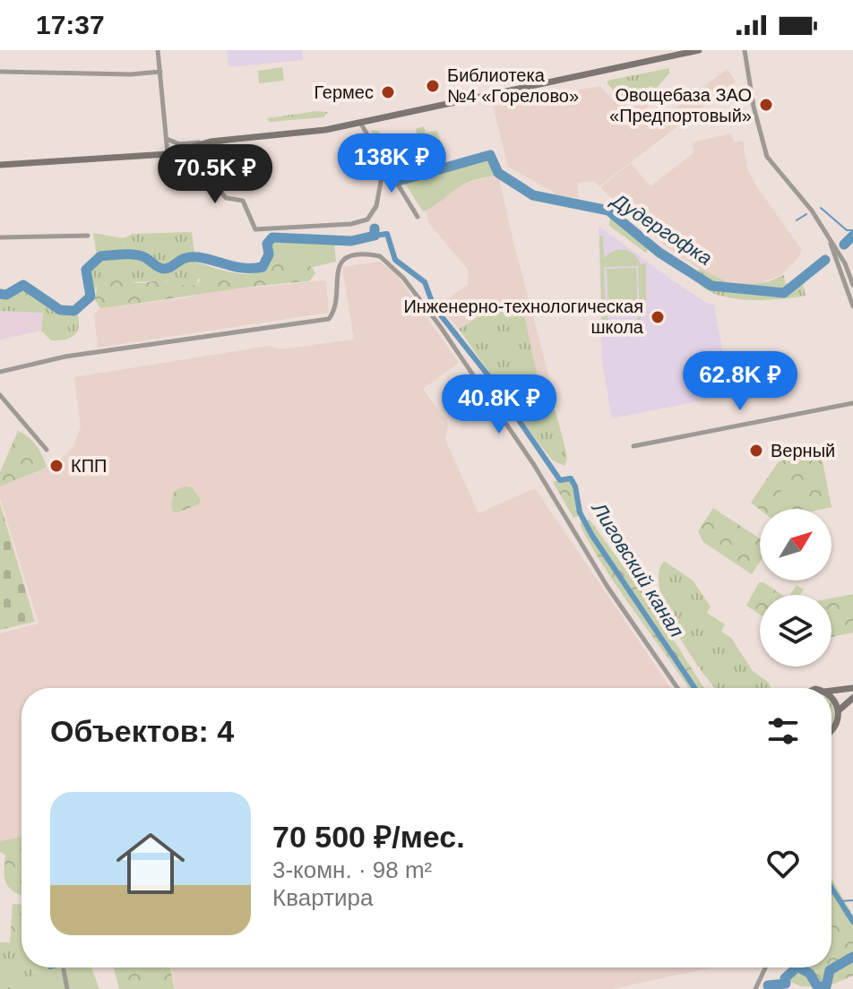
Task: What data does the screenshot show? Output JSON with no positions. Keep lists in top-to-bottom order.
{
  "water": ["Дудергофка", "Лиговский канал"],
  "places": [
    "Библиотека №4 «Горелово»",
    "Гермес",
    "Овощебаза ЗАО «Предпортовый»",
    "Инженерно-технологическая школа",
    "Верный",
    "КПП"
  ],
  "north": "top right",
  "page": {
    "status": "17:37",
    "price": [
      "138K ₽",
      "70.5K ₽",
      "62.8K ₽",
      "40.8K ₽"
    ],
    "heading": "Объектов: 4",
    "list": [
      {
        "name": "70 500 ₽/мес.",
        "note": "3-комн. · 98 m² · Квартира"
      }
    ]
  }
}
